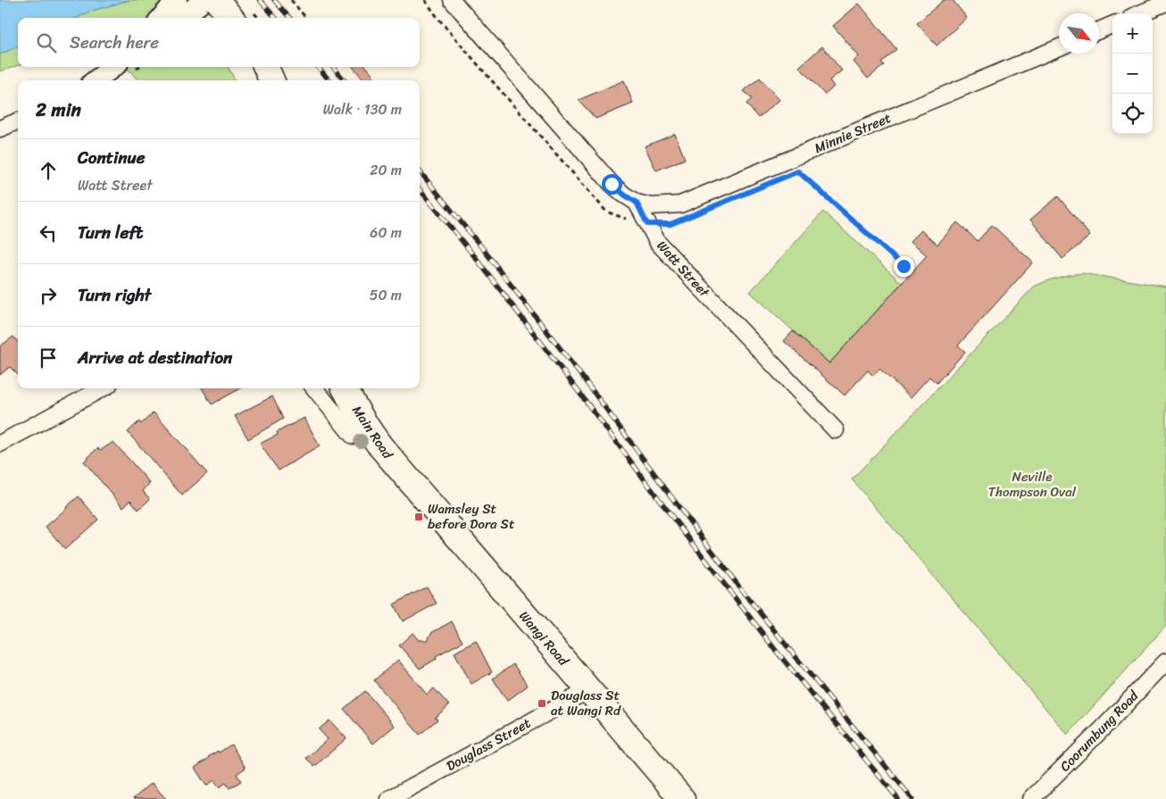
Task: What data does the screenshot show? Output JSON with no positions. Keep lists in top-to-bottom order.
{
  "streets": {
    "main road": ["Main Road", "Wangi Road"],
    "street": [
      "Minnie Street",
      "Watt Street",
      "Coorumbung Road",
      "Douglass Street"
    ]
  },
  "crossings": [
    ["Minnie Street", "Watt Street"],
    ["Main Road", "Wangi Road"],
    ["Wangi Road", "Douglass Street"]
  ],
  "parks": ["Neville Thompson Oval"],
  "places": {
    "transit": ["Wamsley St before Dora St", "Douglass St at Wangi Rd"]
  },
  "north": "bottom right",
  "page": {
    "map_buttons": ["+", "−"],
    "search": "Search here",
    "heading": ["2 min", "Walk · 130 m"],
    "list": [
      ["Continue", "Watt Street", "20 m"],
      ["Turn left", "60 m"],
      ["Turn right", "50 m"],
      "Arrive at destination"
    ]
  }
}
